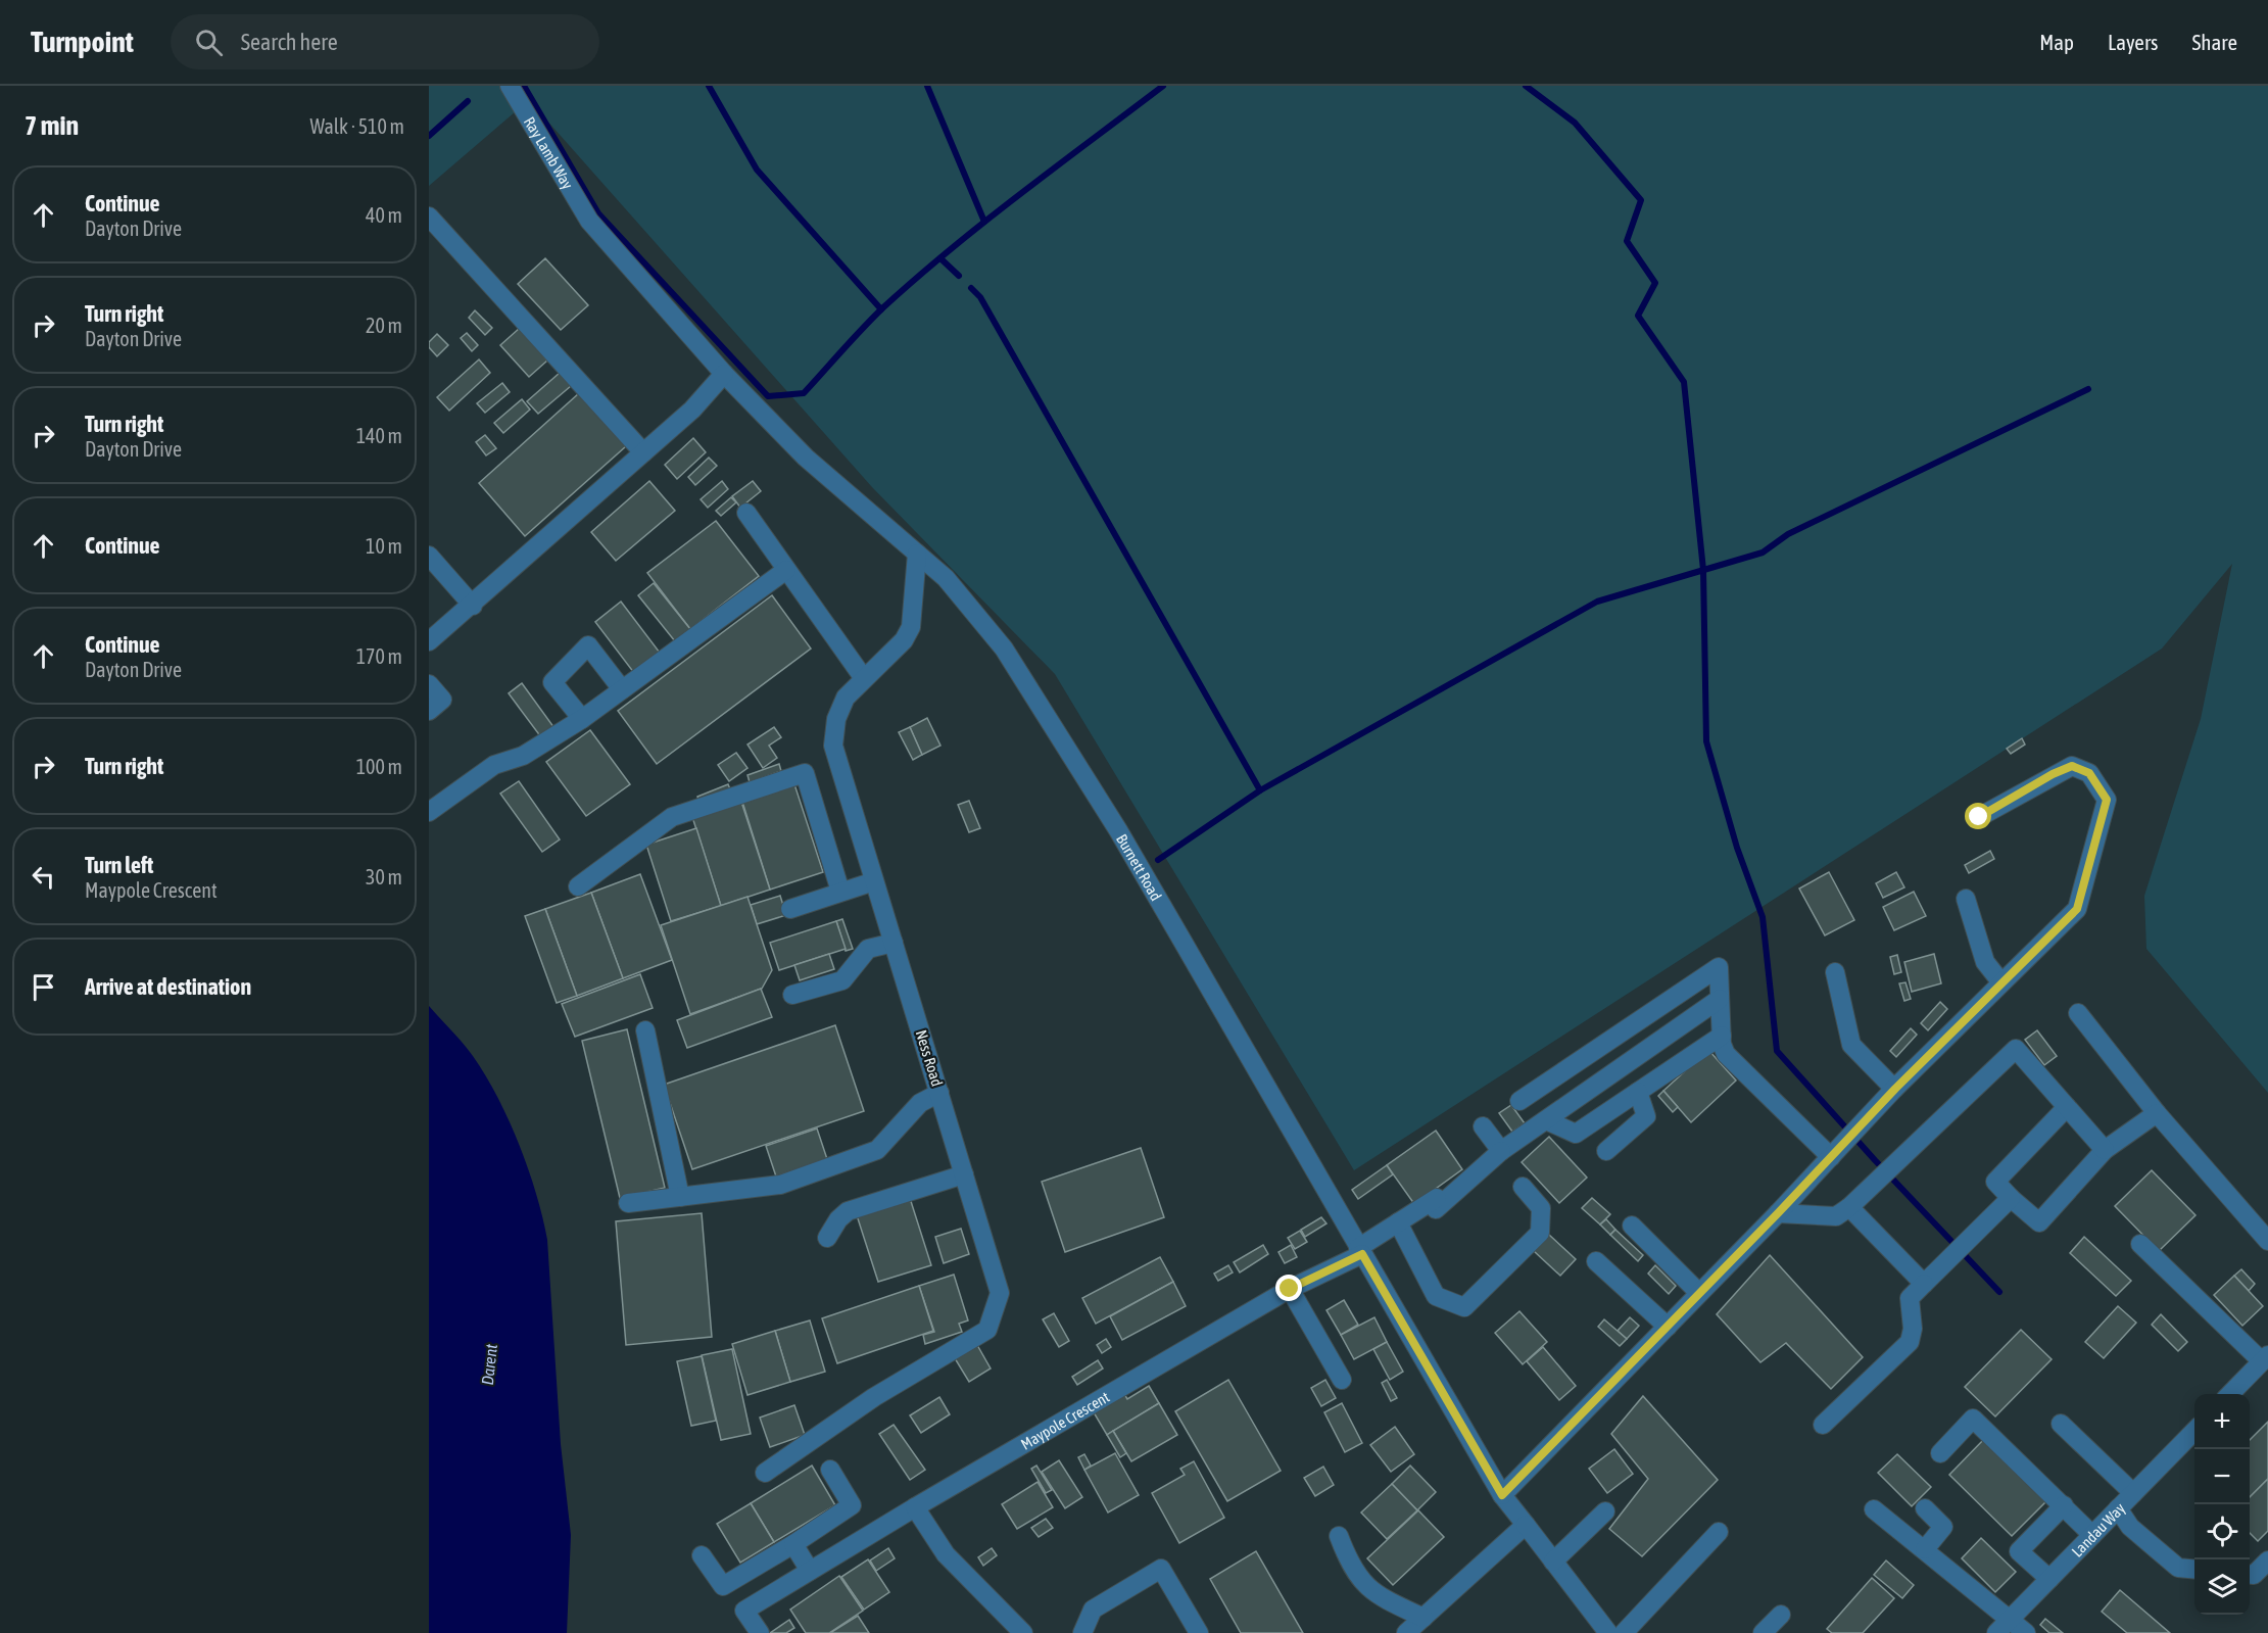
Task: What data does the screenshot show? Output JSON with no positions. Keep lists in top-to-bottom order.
{
  "streets": {
    "street": [
      "Ray Lamb Way",
      "Burnett Road",
      "Ness Road",
      "Maypole Crescent",
      "Landau Way"
    ]
  },
  "crossings": [
    ["Ray Lamb Way", "Burnett Road"],
    ["Burnett Road", "Ness Road"],
    ["Burnett Road", "Maypole Crescent"]
  ],
  "water": ["Darent"],
  "page": {
    "header": "Turnpoint",
    "search": "Search here",
    "nav": ["Map", "Layers", "Share"],
    "heading": ["7 min", "Walk · 510 m"],
    "list": [
      ["Continue", "Dayton Drive", "40 m"],
      ["Turn right", "Dayton Drive", "20 m"],
      ["Turn right", "Dayton Drive", "140 m"],
      ["Continue", "10 m"],
      ["Continue", "Dayton Drive", "170 m"],
      ["Turn right", "100 m"],
      ["Turn left", "Maypole Crescent", "30 m"],
      "Arrive at destination"
    ],
    "map_buttons": ["+", "−"]
  }
}
